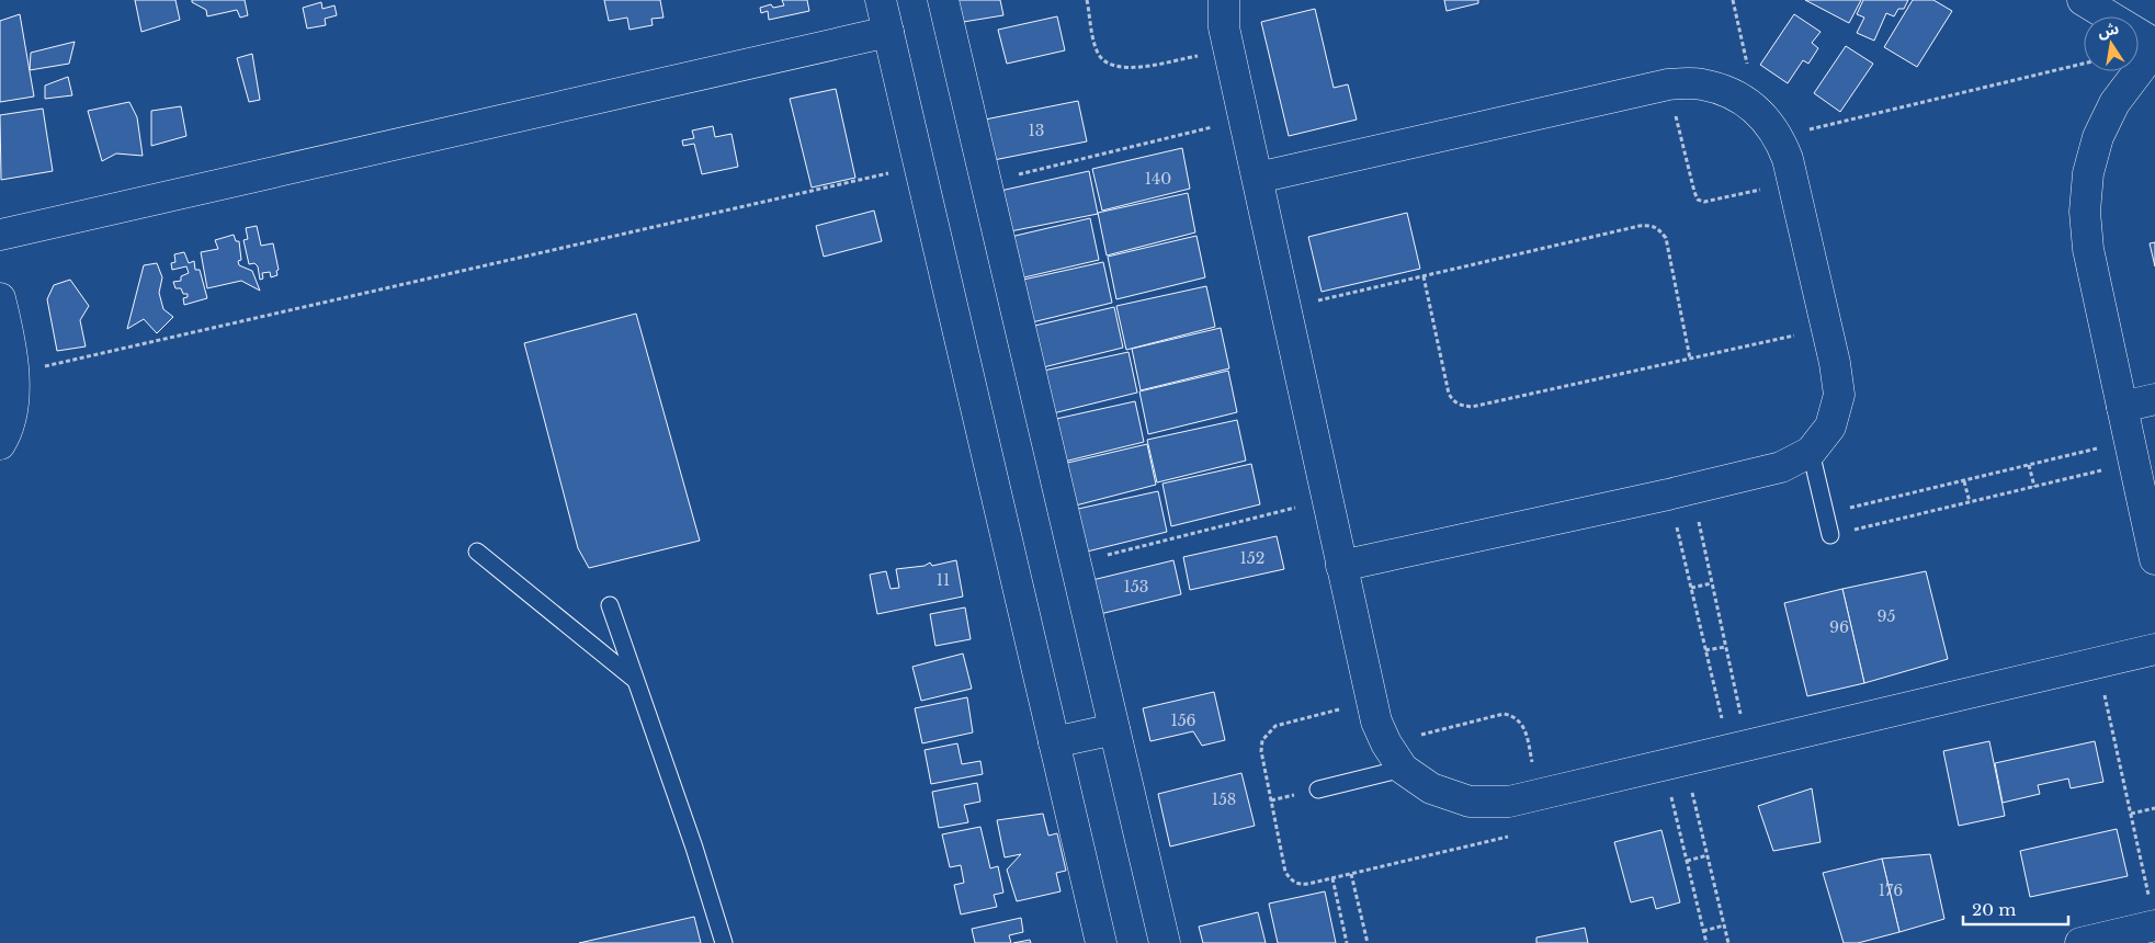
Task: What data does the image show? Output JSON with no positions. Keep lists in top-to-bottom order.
{
  "house_numbers": [
    "13",
    "140",
    "152",
    "11",
    "153",
    "95",
    "96",
    "156",
    "158",
    "176"
  ],
  "scale_bar": "20 m",
  "north": "top"
}
